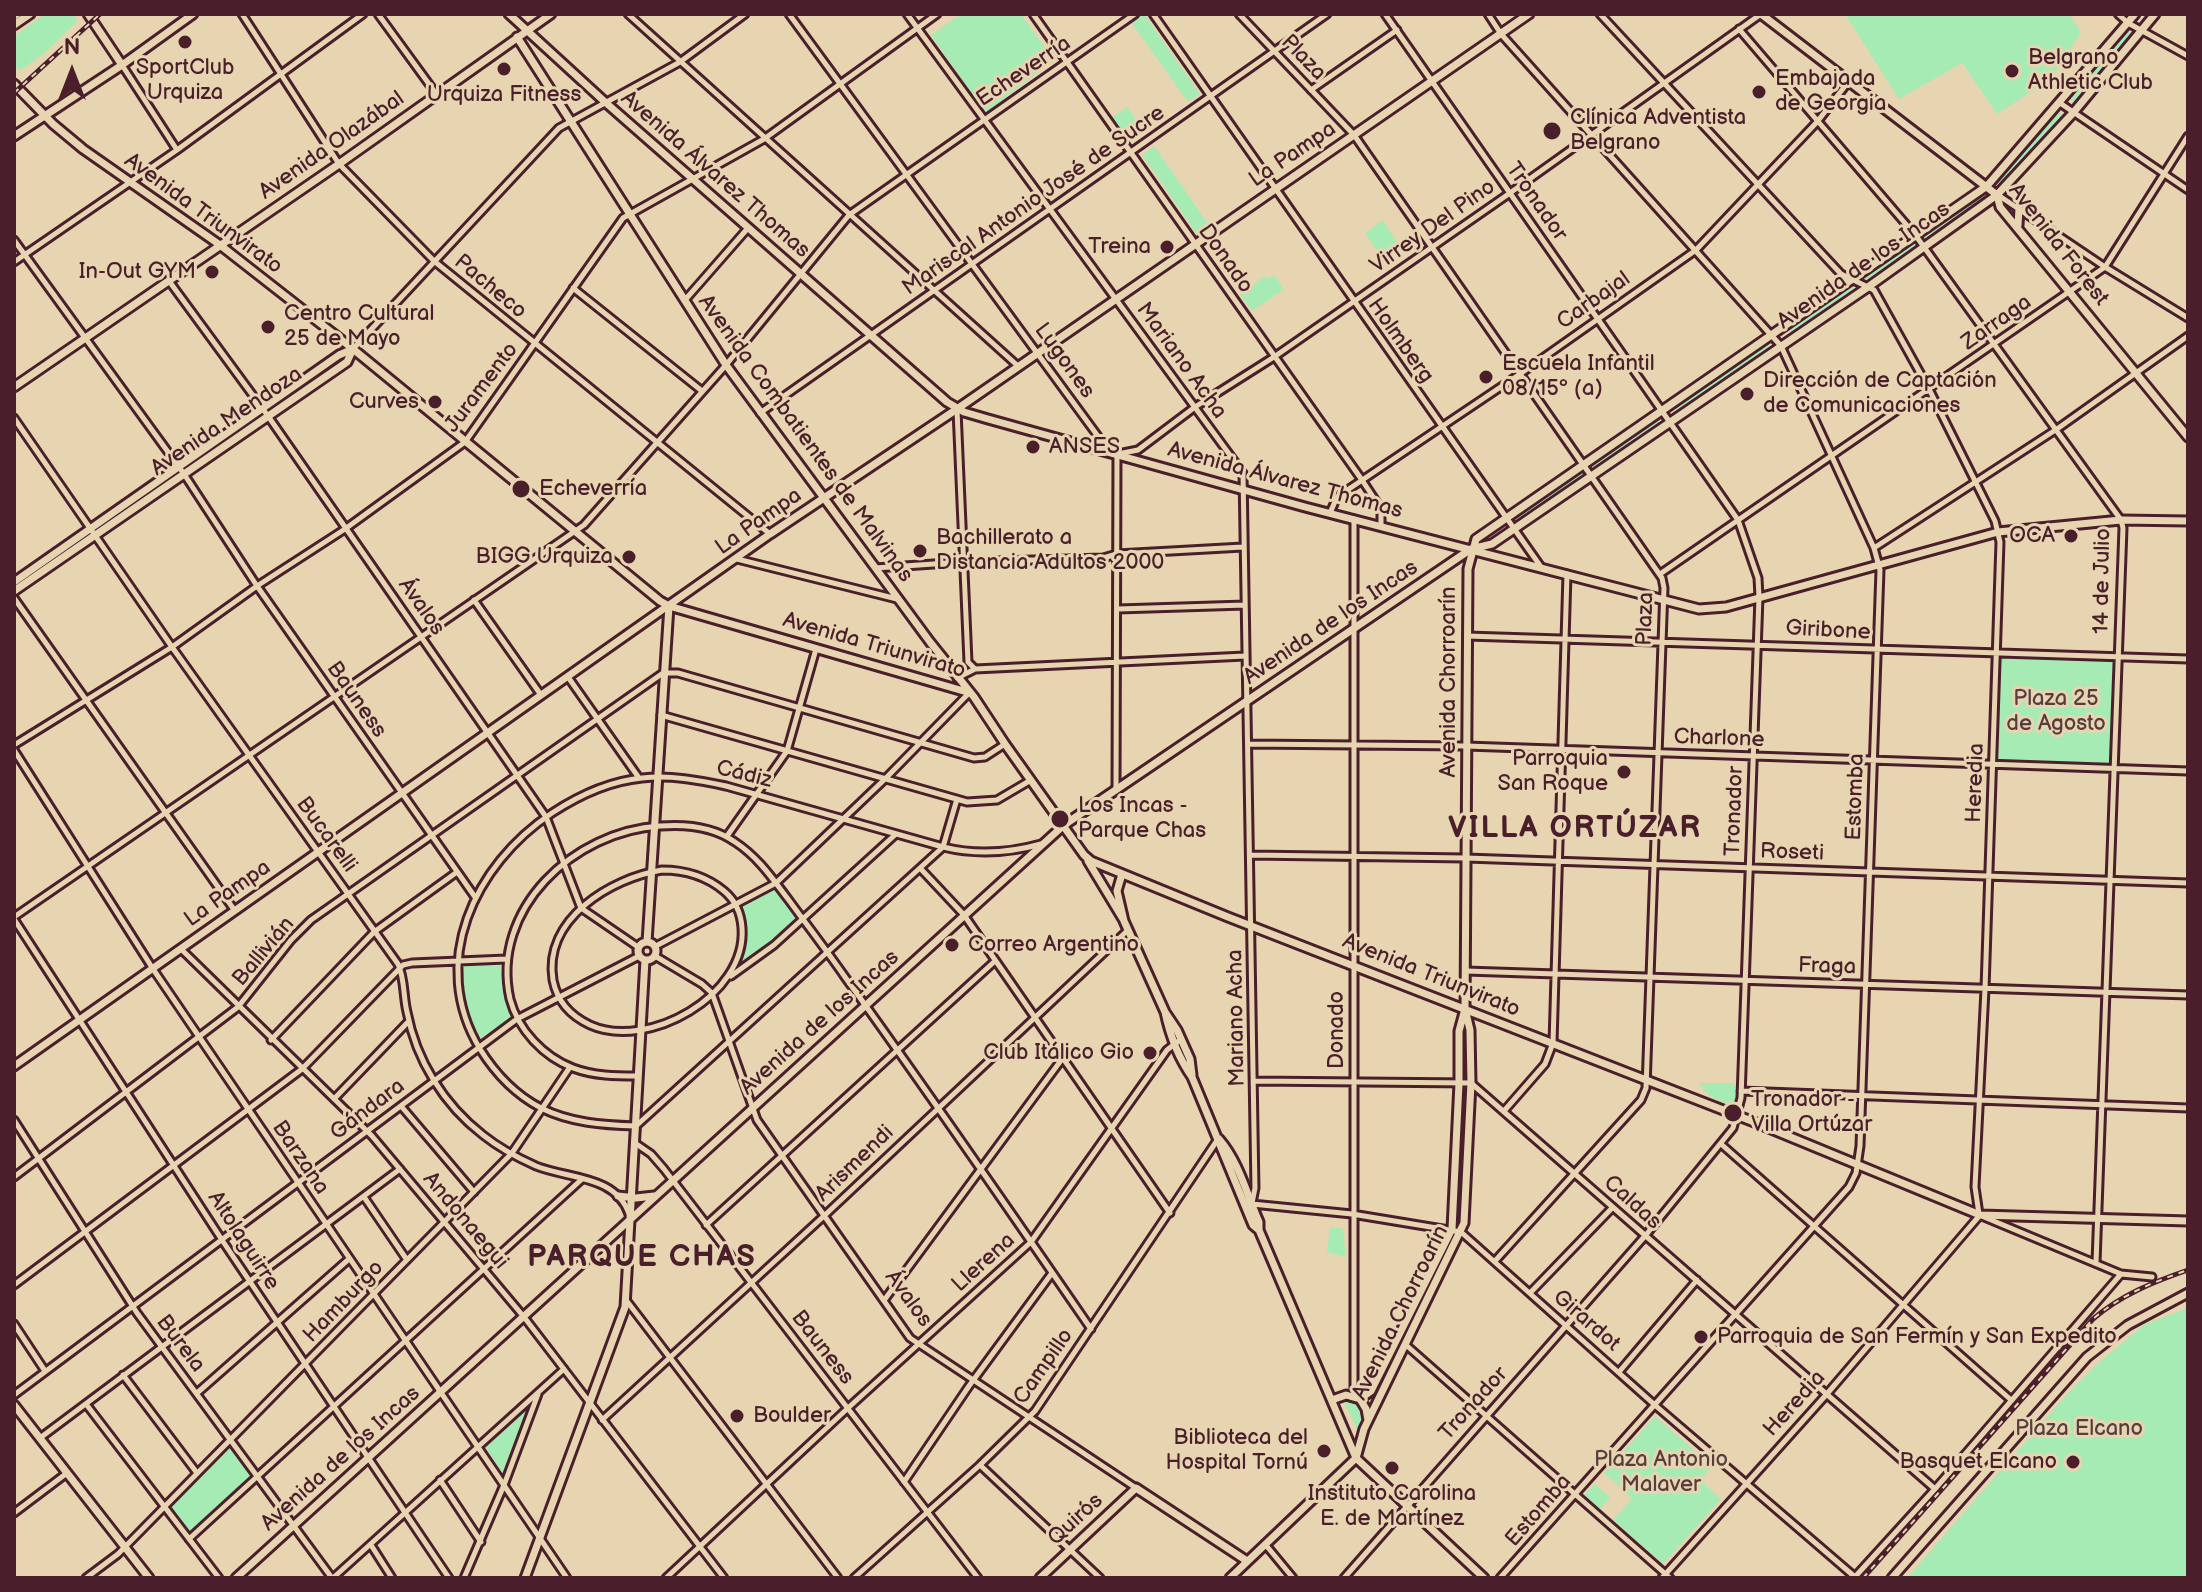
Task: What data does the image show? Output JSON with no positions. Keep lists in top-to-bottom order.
{
  "streets": {
    "main road": [
      "Avenida Olazábal",
      "La Pampa",
      "Avenida Álvarez Thomas",
      "Avenida Triunvirato",
      "Avenida Forest",
      "Avenida de los Incas",
      "Avenida Mendoza",
      "Avenida Combatientes de Malvinas",
      "Ávalos",
      "Avenida Chorroarín",
      "Quirós"
    ],
    "street": [
      "Plaza",
      "Echeverría",
      "Mariscal Antonio José de Sucre",
      "Tronador",
      "Virrey Del Pino",
      "Donado",
      "Pacheco",
      "Carbajal",
      "Zarraga",
      "Holmberg",
      "Lugones",
      "Mariano Acha",
      "Juramento",
      "14 de Julio",
      "Giribone",
      "Bauness",
      "Charlone",
      "Cádiz",
      "Heredia",
      "Estomba",
      "Bucarelli",
      "Roseti",
      "Ballivián",
      "Fraga",
      "Gándara",
      "Barzana",
      "Arismendi",
      "Caldas",
      "Andonaegui",
      "Altolaguirre",
      "Llerena",
      "Hamburgo",
      "Girardot",
      "Burela",
      "Campillo"
    ]
  },
  "crossings": [
    ["Plaza", "La Pampa"],
    ["Plaza", "Avenida Álvarez Thomas"],
    ["Plaza", "Mariscal Antonio José de Sucre"],
    ["Plaza", "Avenida Triunvirato"],
    ["Plaza", "Virrey Del Pino"],
    ["Plaza", "Avenida de los Incas"],
    ["Plaza", "Carbajal"],
    ["Plaza", "Zarraga"],
    ["Plaza", "Giribone"],
    ["Plaza", "Charlone"],
    ["Plaza", "Roseti"],
    ["Plaza", "Fraga"],
    ["Plaza", "Caldas"],
    ["Plaza", "Girardot"],
    ["Echeverría", "Avenida Álvarez Thomas"],
    ["Echeverría", "Avenida Triunvirato"],
    ["Echeverría", "Donado"],
    ["Echeverría", "Pacheco"],
    ["Echeverría", "Lugones"],
    ["Echeverría", "Mariano Acha"],
    ["Echeverría", "Avenida Combatientes de Malvinas"],
    ["Echeverría", "Ávalos"],
    ["Echeverría", "Bauness"],
    ["Echeverría", "Bucarelli"],
    ["Echeverría", "Barzana"],
    ["Echeverría", "Altolaguirre"],
    ["Avenida Olazábal", "Avenida Álvarez Thomas"],
    ["Avenida Olazábal", "Avenida Triunvirato"],
    ["Avenida Olazábal", "Pacheco"],
    ["Avenida Olazábal", "Avenida Combatientes de Malvinas"],
    ["Avenida Olazábal", "Ávalos"],
    ["Avenida Olazábal", "Bauness"],
    ["La Pampa", "Avenida Álvarez Thomas"],
    ["La Pampa", "Tronador"],
    ["La Pampa", "Avenida Triunvirato"],
    ["La Pampa", "Donado"],
    ["La Pampa", "Pacheco"],
    ["La Pampa", "Holmberg"],
    ["La Pampa", "Lugones"],
    ["La Pampa", "Mariano Acha"],
    ["La Pampa", "Avenida Combatientes de Malvinas"],
    ["La Pampa", "Ávalos"],
    ["La Pampa", "Bauness"],
    ["La Pampa", "Estomba"],
    ["La Pampa", "Bucarelli"],
    ["La Pampa", "Barzana"],
    ["La Pampa", "Andonaegui"],
    ["La Pampa", "Altolaguirre"],
    ["Avenida Álvarez Thomas", "Mariscal Antonio José de Sucre"],
    ["Avenida Álvarez Thomas", "Tronador"],
    ["Avenida Álvarez Thomas", "Virrey Del Pino"],
    ["Avenida Álvarez Thomas", "Donado"],
    ["Avenida Álvarez Thomas", "Avenida de los Incas"],
    ["Avenida Álvarez Thomas", "Carbajal"],
    ["Avenida Álvarez Thomas", "Holmberg"],
    ["Avenida Álvarez Thomas", "Lugones"],
    ["Avenida Álvarez Thomas", "Mariano Acha"],
    ["Avenida Álvarez Thomas", "Juramento"],
    ["Avenida Álvarez Thomas", "14 de Julio"],
    ["Avenida Álvarez Thomas", "Avenida Chorroarín"],
    ["Avenida Álvarez Thomas", "Heredia"],
    ["Avenida Álvarez Thomas", "Estomba"],
    ["Mariscal Antonio José de Sucre", "Donado"],
    ["Mariscal Antonio José de Sucre", "Holmberg"],
    ["Mariscal Antonio José de Sucre", "Lugones"],
    ["Mariscal Antonio José de Sucre", "Mariano Acha"],
    ["Mariscal Antonio José de Sucre", "Avenida Combatientes de Malvinas"],
    ["Tronador", "Avenida Triunvirato"],
    ["Tronador", "Virrey Del Pino"],
    ["Tronador", "Avenida de los Incas"],
    ["Tronador", "Carbajal"],
    ["Tronador", "Zarraga"],
    ["Tronador", "Giribone"],
    ["Tronador", "Charlone"],
    ["Tronador", "Roseti"],
    ["Tronador", "Fraga"],
    ["Tronador", "Caldas"],
    ["Tronador", "Girardot"],
    ["Avenida Triunvirato", "Donado"],
    ["Avenida Triunvirato", "Avenida de los Incas"],
    ["Avenida Triunvirato", "Mariano Acha"],
    ["Avenida Triunvirato", "Juramento"],
    ["Avenida Triunvirato", "Avenida Mendoza"],
    ["Avenida Triunvirato", "Avenida Combatientes de Malvinas"],
    ["Avenida Triunvirato", "14 de Julio"],
    ["Avenida Triunvirato", "Avenida Chorroarín"],
    ["Avenida Triunvirato", "Heredia"],
    ["Avenida Triunvirato", "Estomba"],
    ["Virrey Del Pino", "Avenida Forest"],
    ["Virrey Del Pino", "Donado"],
    ["Virrey Del Pino", "Holmberg"],
    ["Virrey Del Pino", "Lugones"],
    ["Virrey Del Pino", "Mariano Acha"],
    ["Virrey Del Pino", "14 de Julio"],
    ["Virrey Del Pino", "Estomba"],
    ["Avenida Forest", "Avenida de los Incas"],
    ["Avenida Forest", "Carbajal"],
    ["Avenida Forest", "Zarraga"],
    ["Donado", "Avenida de los Incas"],
    ["Donado", "Carbajal"],
    ["Donado", "Avenida Chorroarín"],
    ["Donado", "Charlone"],
    ["Donado", "Roseti"],
    ["Donado", "Girardot"],
    ["Avenida de los Incas", "Holmberg"],
    ["Avenida de los Incas", "Mariano Acha"],
    ["Avenida de los Incas", "14 de Julio"],
    ["Avenida de los Incas", "Ávalos"],
    ["Avenida de los Incas", "Avenida Chorroarín"],
    ["Avenida de los Incas", "Bauness"],
    ["Avenida de los Incas", "Cádiz"],
    ["Avenida de los Incas", "Heredia"],
    ["Avenida de los Incas", "Estomba"],
    ["Avenida de los Incas", "Barzana"],
    ["Avenida de los Incas", "Andonaegui"],
    ["Avenida de los Incas", "Altolaguirre"],
    ["Avenida de los Incas", "Burela"],
    ["Pacheco", "Juramento"],
    ["Carbajal", "Holmberg"],
    ["Carbajal", "14 de Julio"],
    ["Carbajal", "Estomba"],
    ["Zarraga", "14 de Julio"],
    ["Zarraga", "Heredia"],
    ["Zarraga", "Estomba"],
    ["Lugones", "Juramento"],
    ["Mariano Acha", "Juramento"],
    ["Mariano Acha", "Charlone"],
    ["Mariano Acha", "Roseti"],
    ["Mariano Acha", "Girardot"],
    ["Juramento", "Avenida Combatientes de Malvinas"],
    ["Juramento", "Ávalos"],
    ["Juramento", "Bauness"],
    ["Juramento", "Bucarelli"],
    ["Juramento", "Barzana"],
    ["Avenida Mendoza", "Ávalos"],
    ["Avenida Mendoza", "Bauness"],
    ["Avenida Mendoza", "Bucarelli"],
    ["14 de Julio", "Giribone"],
    ["14 de Julio", "Charlone"],
    ["14 de Julio", "Roseti"],
    ["14 de Julio", "Fraga"],
    ["Ávalos", "Avenida Chorroarín"],
    ["Ávalos", "Cádiz"],
    ["Ávalos", "Ballivián"],
    ["Ávalos", "Arismendi"],
    ["Ávalos", "Llerena"],
    ["Ávalos", "Campillo"],
    ["Ávalos", "Quirós"],
    ["Giribone", "Avenida Chorroarín"],
    ["Giribone", "Heredia"],
    ["Giribone", "Estomba"],
    ["Avenida Chorroarín", "Charlone"],
    ["Avenida Chorroarín", "Roseti"],
    ["Avenida Chorroarín", "Fraga"],
    ["Avenida Chorroarín", "Caldas"],
    ["Avenida Chorroarín", "Girardot"],
    ["Bauness", "Cádiz"],
    ["Bauness", "Ballivián"],
    ["Bauness", "Arismendi"],
    ["Bauness", "Llerena"],
    ["Bauness", "Campillo"],
    ["Charlone", "Heredia"],
    ["Charlone", "Estomba"],
    ["Heredia", "Roseti"],
    ["Heredia", "Fraga"],
    ["Heredia", "Caldas"],
    ["Heredia", "Girardot"],
    ["Estomba", "Roseti"],
    ["Estomba", "Fraga"],
    ["Estomba", "Caldas"],
    ["Estomba", "Girardot"],
    ["Bucarelli", "Ballivián"],
    ["Bucarelli", "Gándara"],
    ["Bucarelli", "Hamburgo"],
    ["Ballivián", "Barzana"],
    ["Ballivián", "Andonaegui"],
    ["Ballivián", "Altolaguirre"],
    ["Ballivián", "Burela"],
    ["Gándara", "Barzana"],
    ["Gándara", "Andonaegui"],
    ["Gándara", "Altolaguirre"],
    ["Gándara", "Burela"],
    ["Barzana", "Hamburgo"],
    ["Arismendi", "Andonaegui"],
    ["Andonaegui", "Llerena"],
    ["Andonaegui", "Hamburgo"],
    ["Altolaguirre", "Hamburgo"],
    ["Hamburgo", "Burela"]
  ],
  "districts": ["VILLA ORTÚZAR", "PARQUE CHAS"],
  "parks": ["Plaza 25 de Agosto", "Plaza Elcano", "Plaza Antonio Malaver"],
  "places": [
    "SportClub Urquiza",
    "Urquiza Fitness",
    "Belgrano Athletic Club",
    "Embajada de Georgia",
    "Clínica Adventista Belgrano",
    "Treina",
    "In-Out GYM",
    "Centro Cultural 25 de Mayo",
    "Escuela Infantil 08/15º (a)",
    "Dirección de Captación de Comunicaciones",
    "Curves",
    "ANSES",
    "Echeverría",
    "OCA",
    "Bachillerato a Distancia Adultos 2000",
    "BIGG Urquiza",
    "Parroquia San Roque",
    "Los Incas - Parque Chas",
    "Correo Argentino",
    "Club Itálico Gio",
    "Tronador - Villa Ortúzar",
    "Parroquia de San Fermín y San Expedito",
    "Boulder",
    "Biblioteca del Hospital Tornú",
    "Basquet Elcano",
    "Instituto Carolina E. de Martínez"
  ],
  "north": "top"
}
